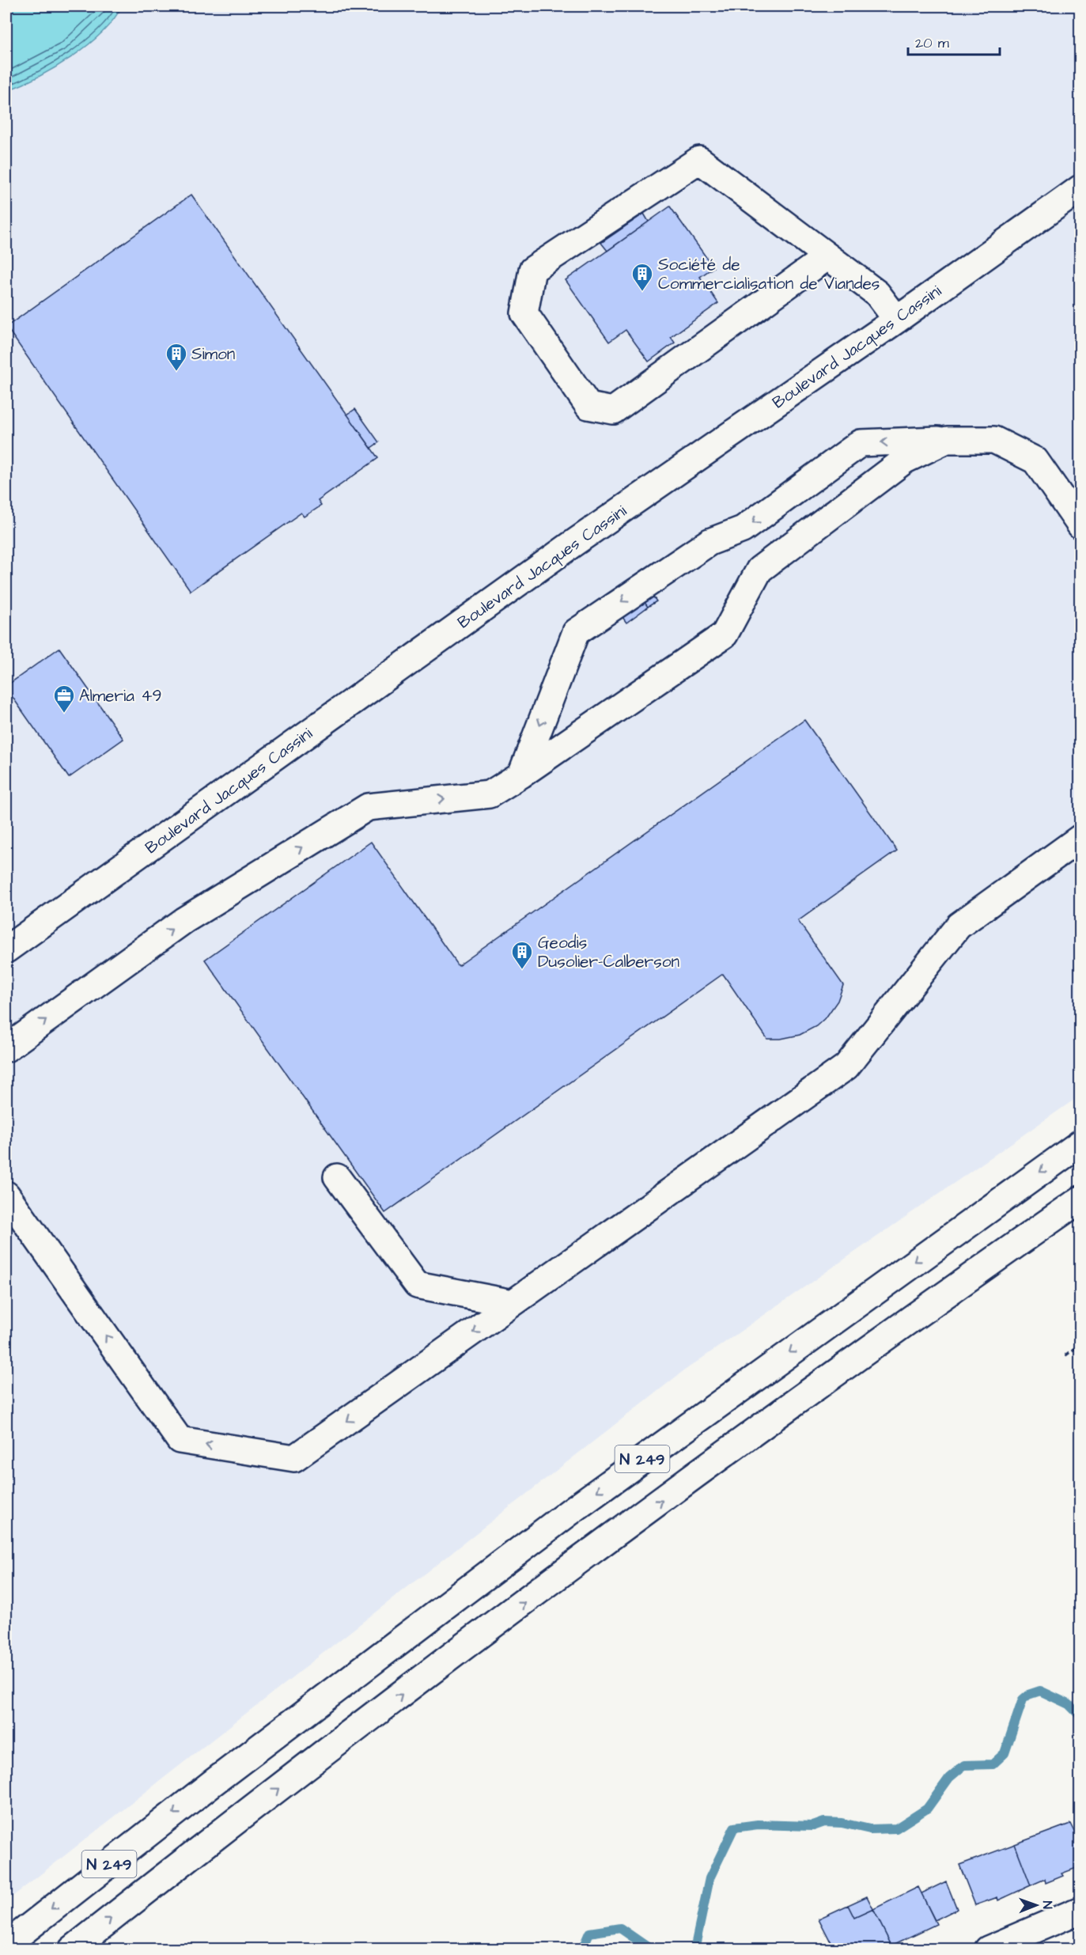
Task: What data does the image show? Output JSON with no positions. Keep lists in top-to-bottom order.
{
  "streets": {
    "main road": ["Boulevard Jacques Cassini", "N 249"]
  },
  "places": {
    "building": ["Société de Commercialisation de Viandes", "Simon", "Geodis Dusolier-Calberson"],
    "office": ["Almeria 49"]
  },
  "scale_bar": "20 m",
  "north": "right"
}
